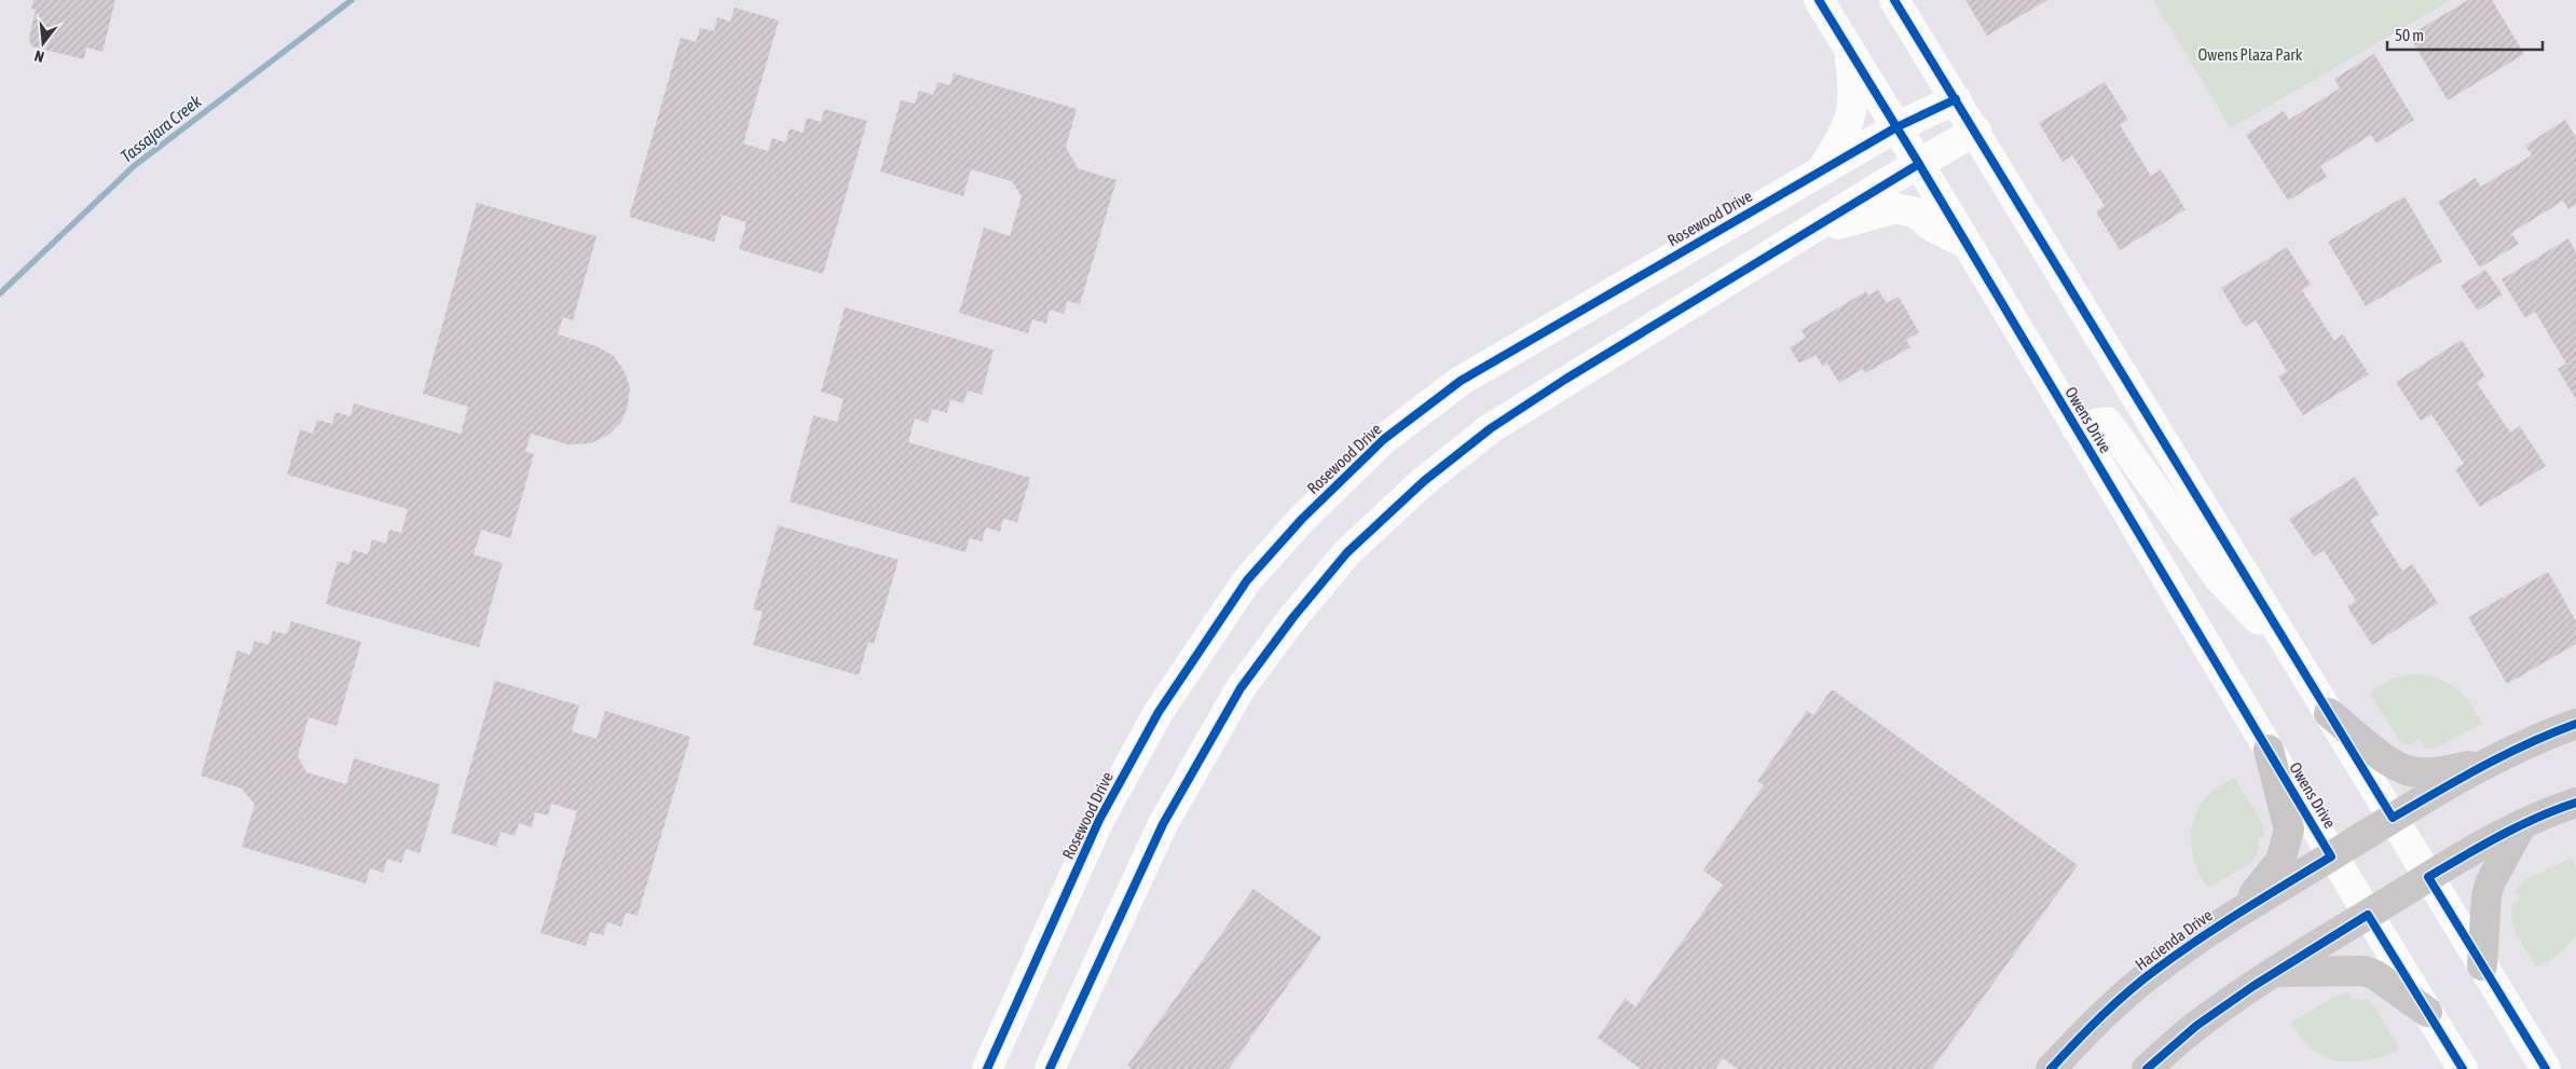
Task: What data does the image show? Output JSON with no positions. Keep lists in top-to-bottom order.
{
  "streets": {
    "main road": ["Hacienda Drive"],
    "street": ["Rosewood Drive", "Owens Drive"]
  },
  "crossings": [
    ["Rosewood Drive", "Owens Drive"],
    ["Owens Drive", "Hacienda Drive"]
  ],
  "water": ["Tassajara Creek"],
  "parks": ["Owens Plaza Park"],
  "scale_bar": "50 m",
  "north": "bottom"
}
